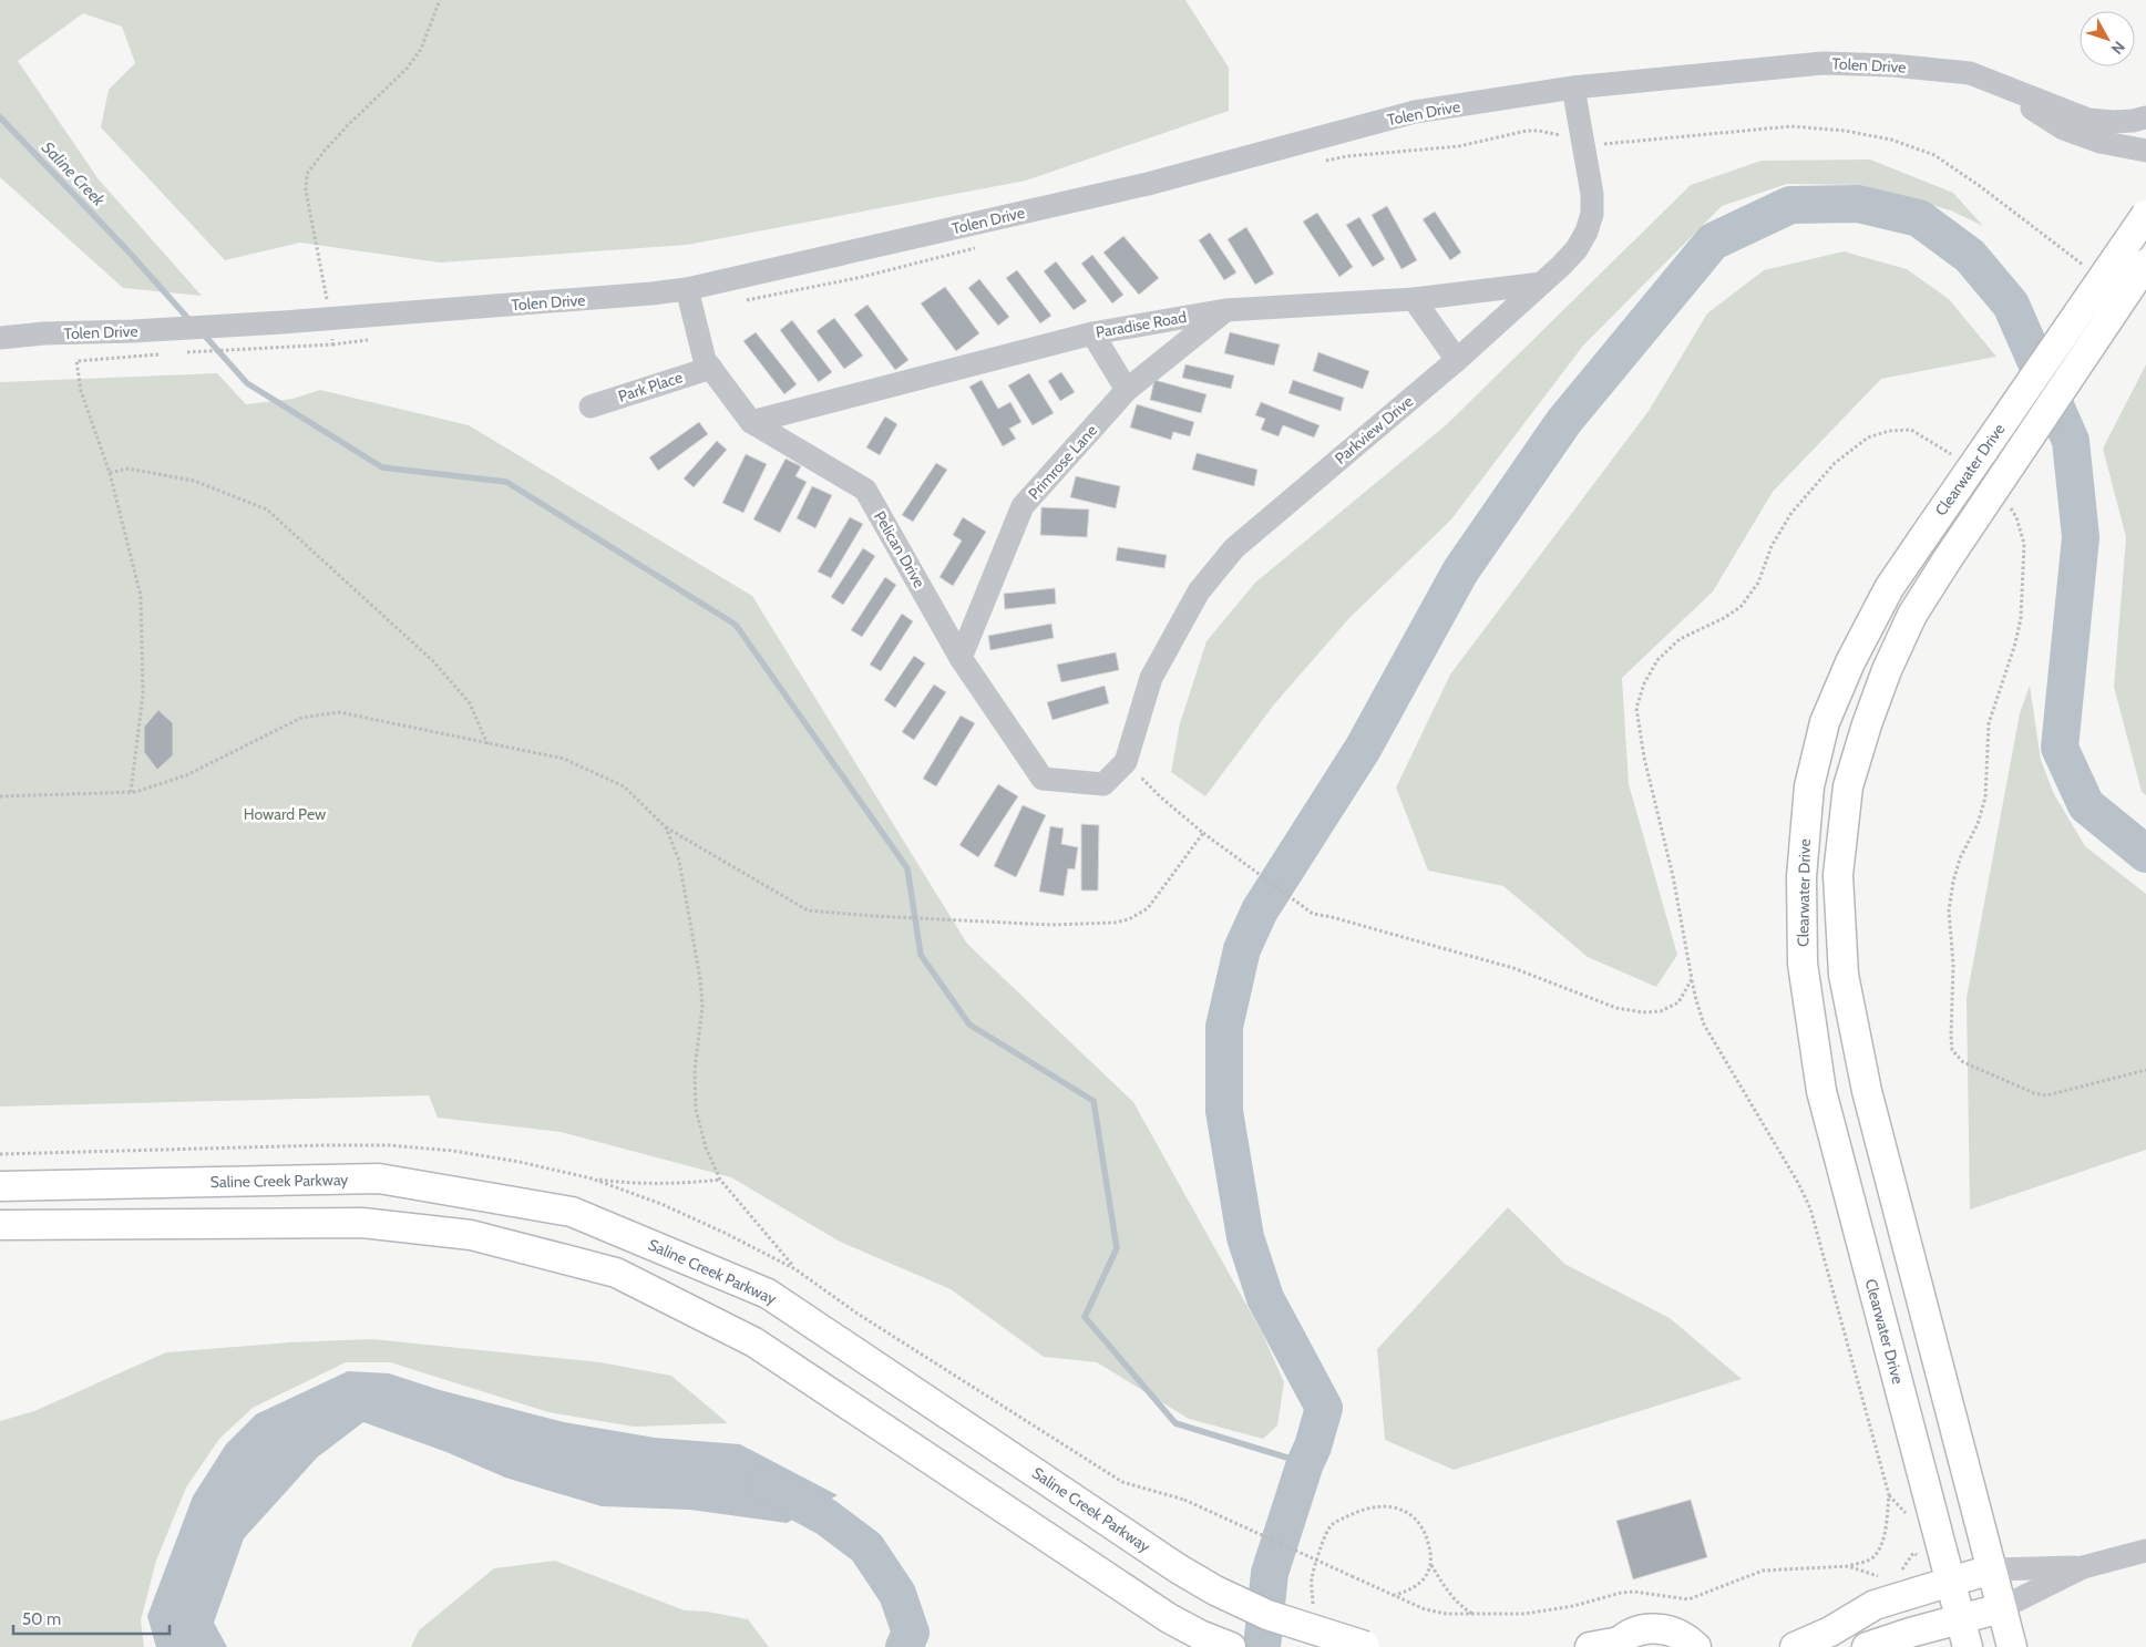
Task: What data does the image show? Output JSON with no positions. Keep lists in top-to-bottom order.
{
  "streets": {
    "main road": ["Clearwater Drive", "Saline Creek Parkway"],
    "street": [
      "Tolen Drive",
      "Paradise Road",
      "Park Place",
      "Parkview Drive",
      "Primrose Lane",
      "Pelican Drive"
    ]
  },
  "crossings": [
    ["Tolen Drive", "Parkview Drive"],
    ["Tolen Drive", "Pelican Drive"],
    ["Paradise Road", "Parkview Drive"],
    ["Paradise Road", "Primrose Lane"],
    ["Paradise Road", "Pelican Drive"],
    ["Park Place", "Pelican Drive"],
    ["Parkview Drive", "Pelican Drive"],
    ["Primrose Lane", "Pelican Drive"]
  ],
  "water": ["Saline Creek"],
  "parks": ["Howard Pew"],
  "scale_bar": "50 m",
  "north": "bottom right"
}
